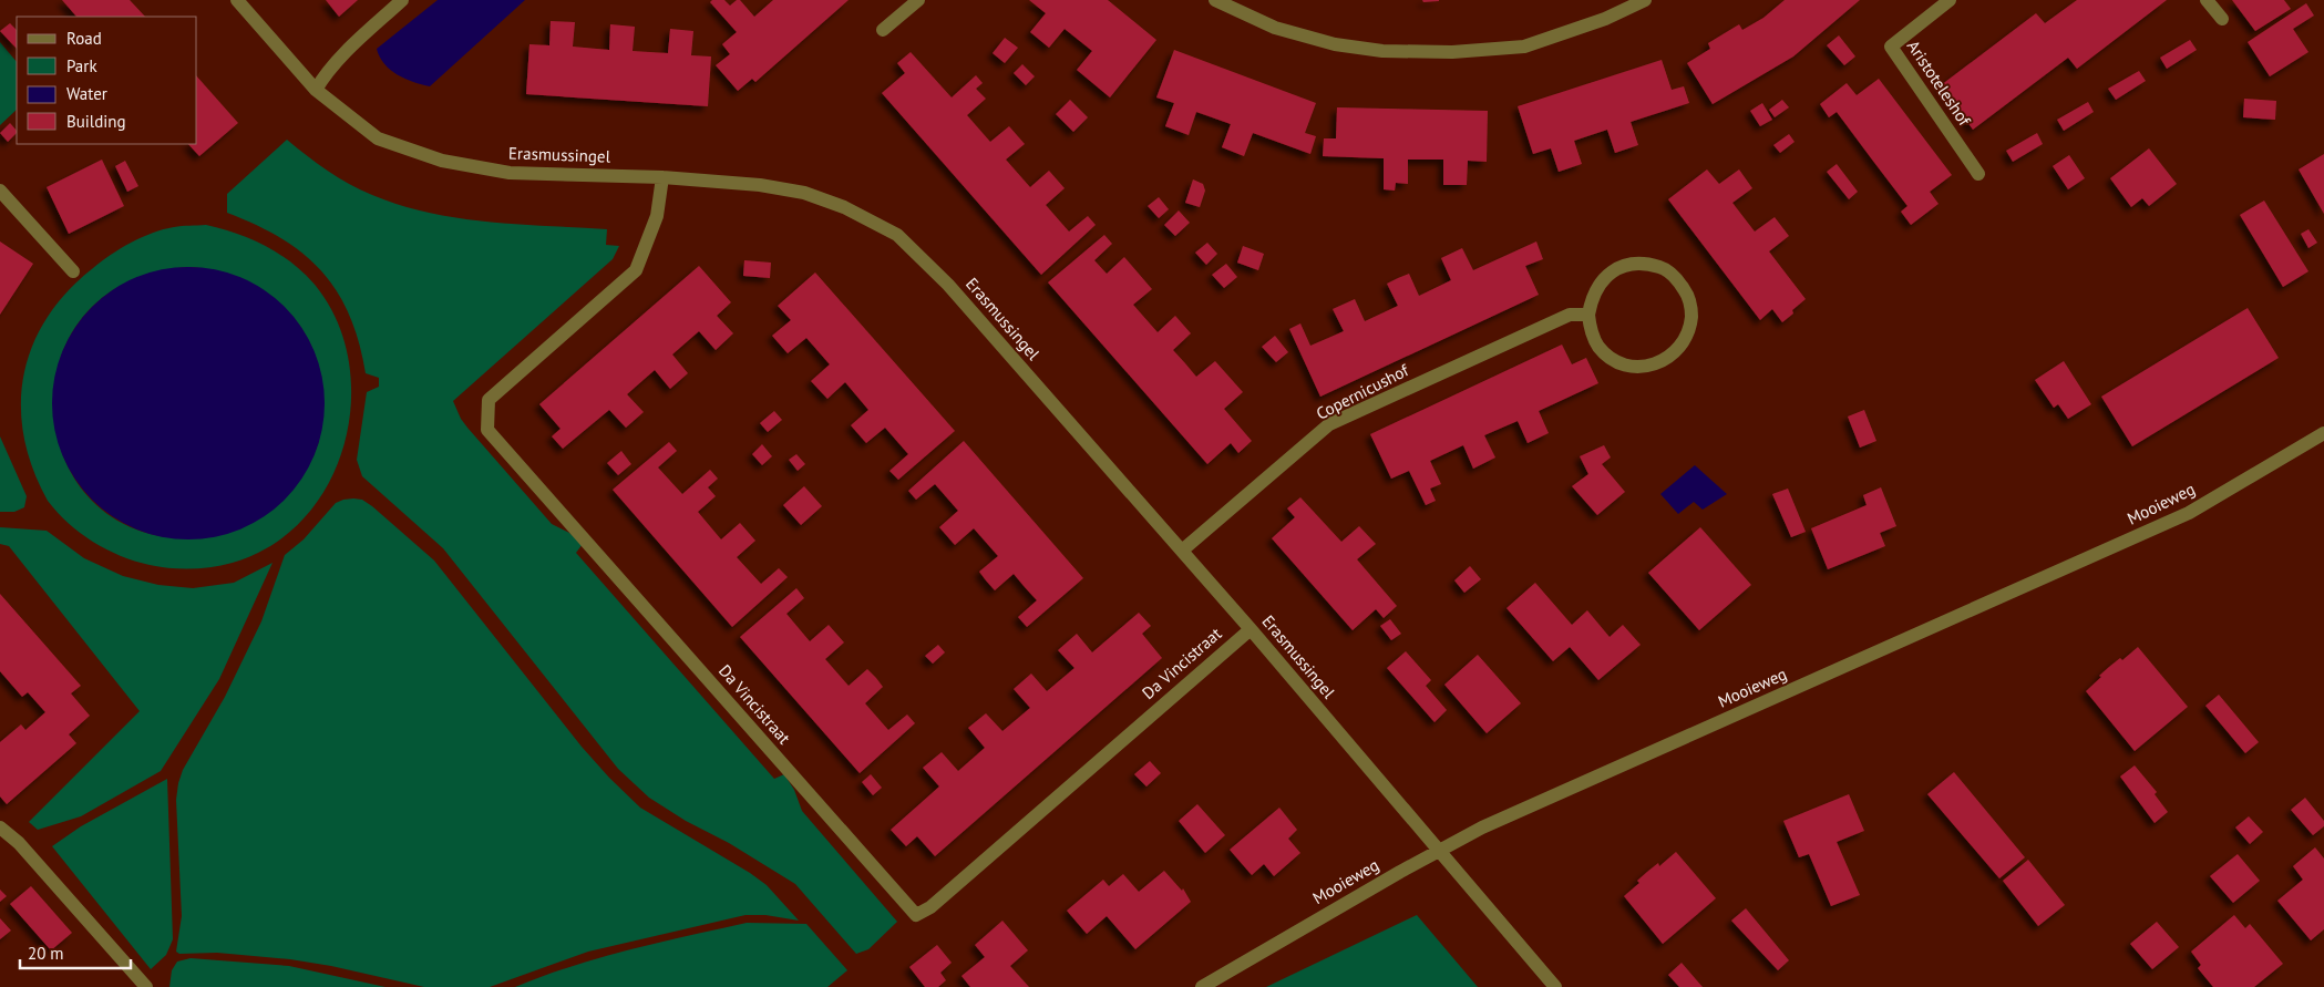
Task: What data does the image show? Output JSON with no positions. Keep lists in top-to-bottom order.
{
  "streets": {
    "street": [
      "Aristoteleshof",
      "Erasmussingel",
      "Copernicushof",
      "Mooieweg",
      "Da Vincistraat"
    ]
  },
  "crossings": [
    ["Erasmussingel", "Copernicushof"],
    ["Erasmussingel", "Mooieweg"],
    ["Erasmussingel", "Da Vincistraat"]
  ],
  "legend": [
    "Road",
    "Park",
    "Water",
    "Building"
  ],
  "scale_bar": "20 m"
}
